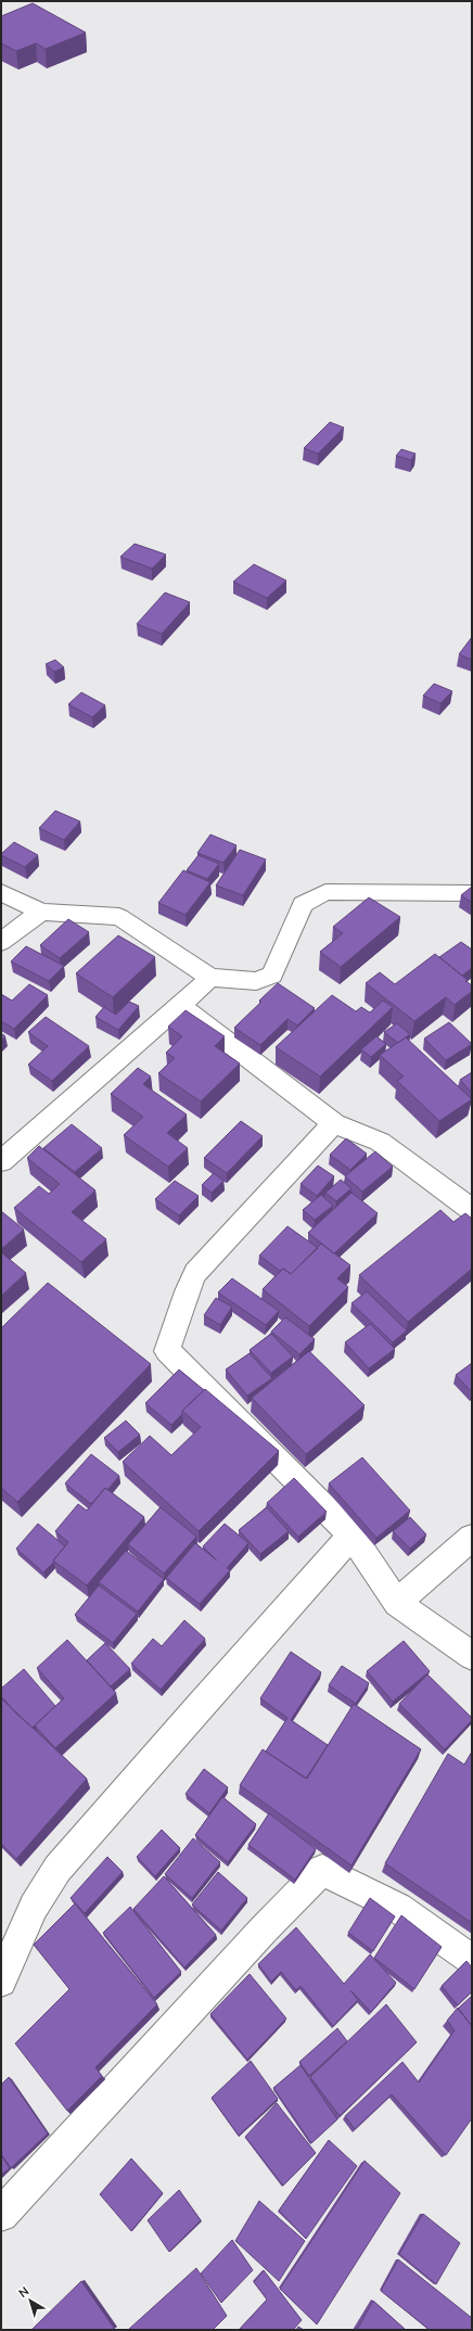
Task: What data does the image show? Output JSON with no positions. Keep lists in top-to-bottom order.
{
  "north": "top left"
}
